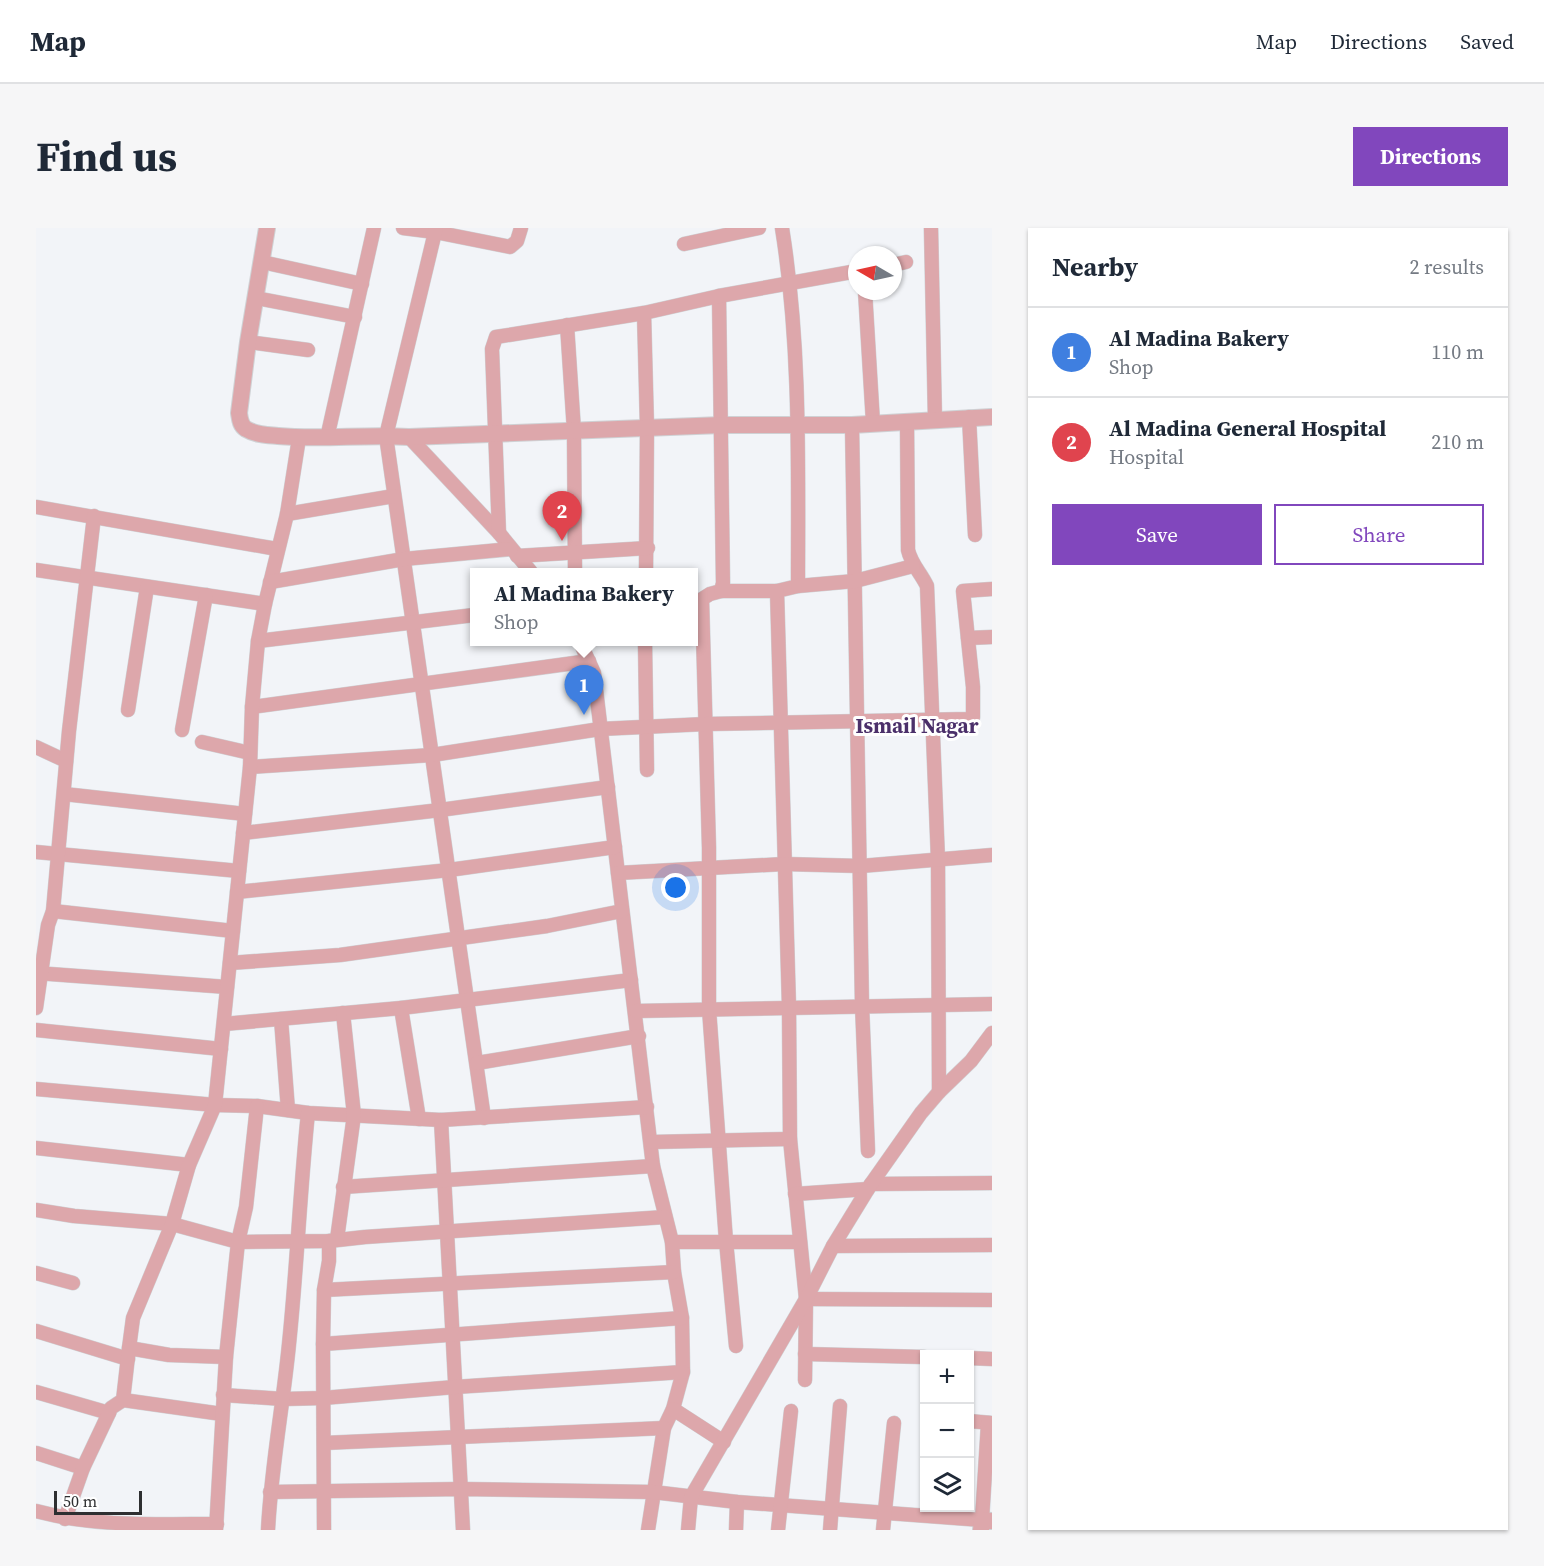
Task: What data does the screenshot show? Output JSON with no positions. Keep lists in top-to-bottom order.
{
  "districts": ["Ismail Nagar"],
  "scale_bar": "50 m",
  "north": "left",
  "page": {
    "header": "Map",
    "nav": ["Map", "Directions", "Saved"],
    "title": "Find us",
    "buttons": [
      "Directions",
      ["Save", "Share"]
    ],
    "heading": ["Nearby", "2 results"],
    "list": [
      {
        "mark": "1",
        "name": "Al Madina Bakery",
        "note": "Shop",
        "value": "110 m"
      },
      {
        "mark": "2",
        "name": "Al Madina General Hospital",
        "note": "Hospital",
        "value": "210 m"
      }
    ],
    "pins": ["2", "1"],
    "popup": ["Al Madina Bakery", "Shop"],
    "map_buttons": ["+", "−"],
    "scale": "50 m"
  }
}
